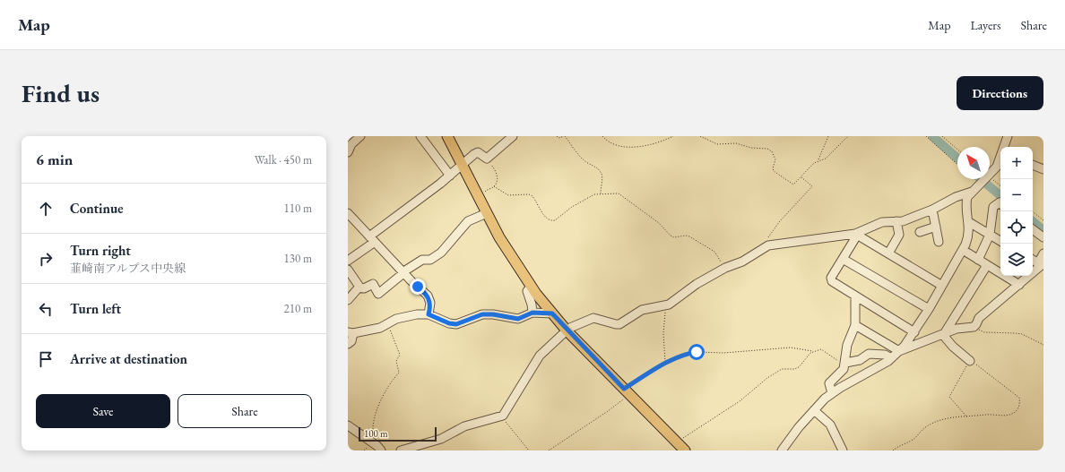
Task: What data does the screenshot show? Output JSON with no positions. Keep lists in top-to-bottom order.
{
  "scale_bar": "100 m",
  "north": "top left",
  "page": {
    "header": "Map",
    "nav": ["Map", "Layers", "Share"],
    "buttons": [
      "Directions",
      ["Save", "Share"]
    ],
    "title": "Find us",
    "heading": ["6 min", "Walk · 450 m"],
    "map_buttons": ["+", "−"],
    "list": [
      ["Continue", "110 m"],
      ["Turn right", "韮崎南アルプス中央線", "130 m"],
      ["Turn left", "210 m"],
      "Arrive at destination"
    ],
    "scale": "100 m"
  }
}
